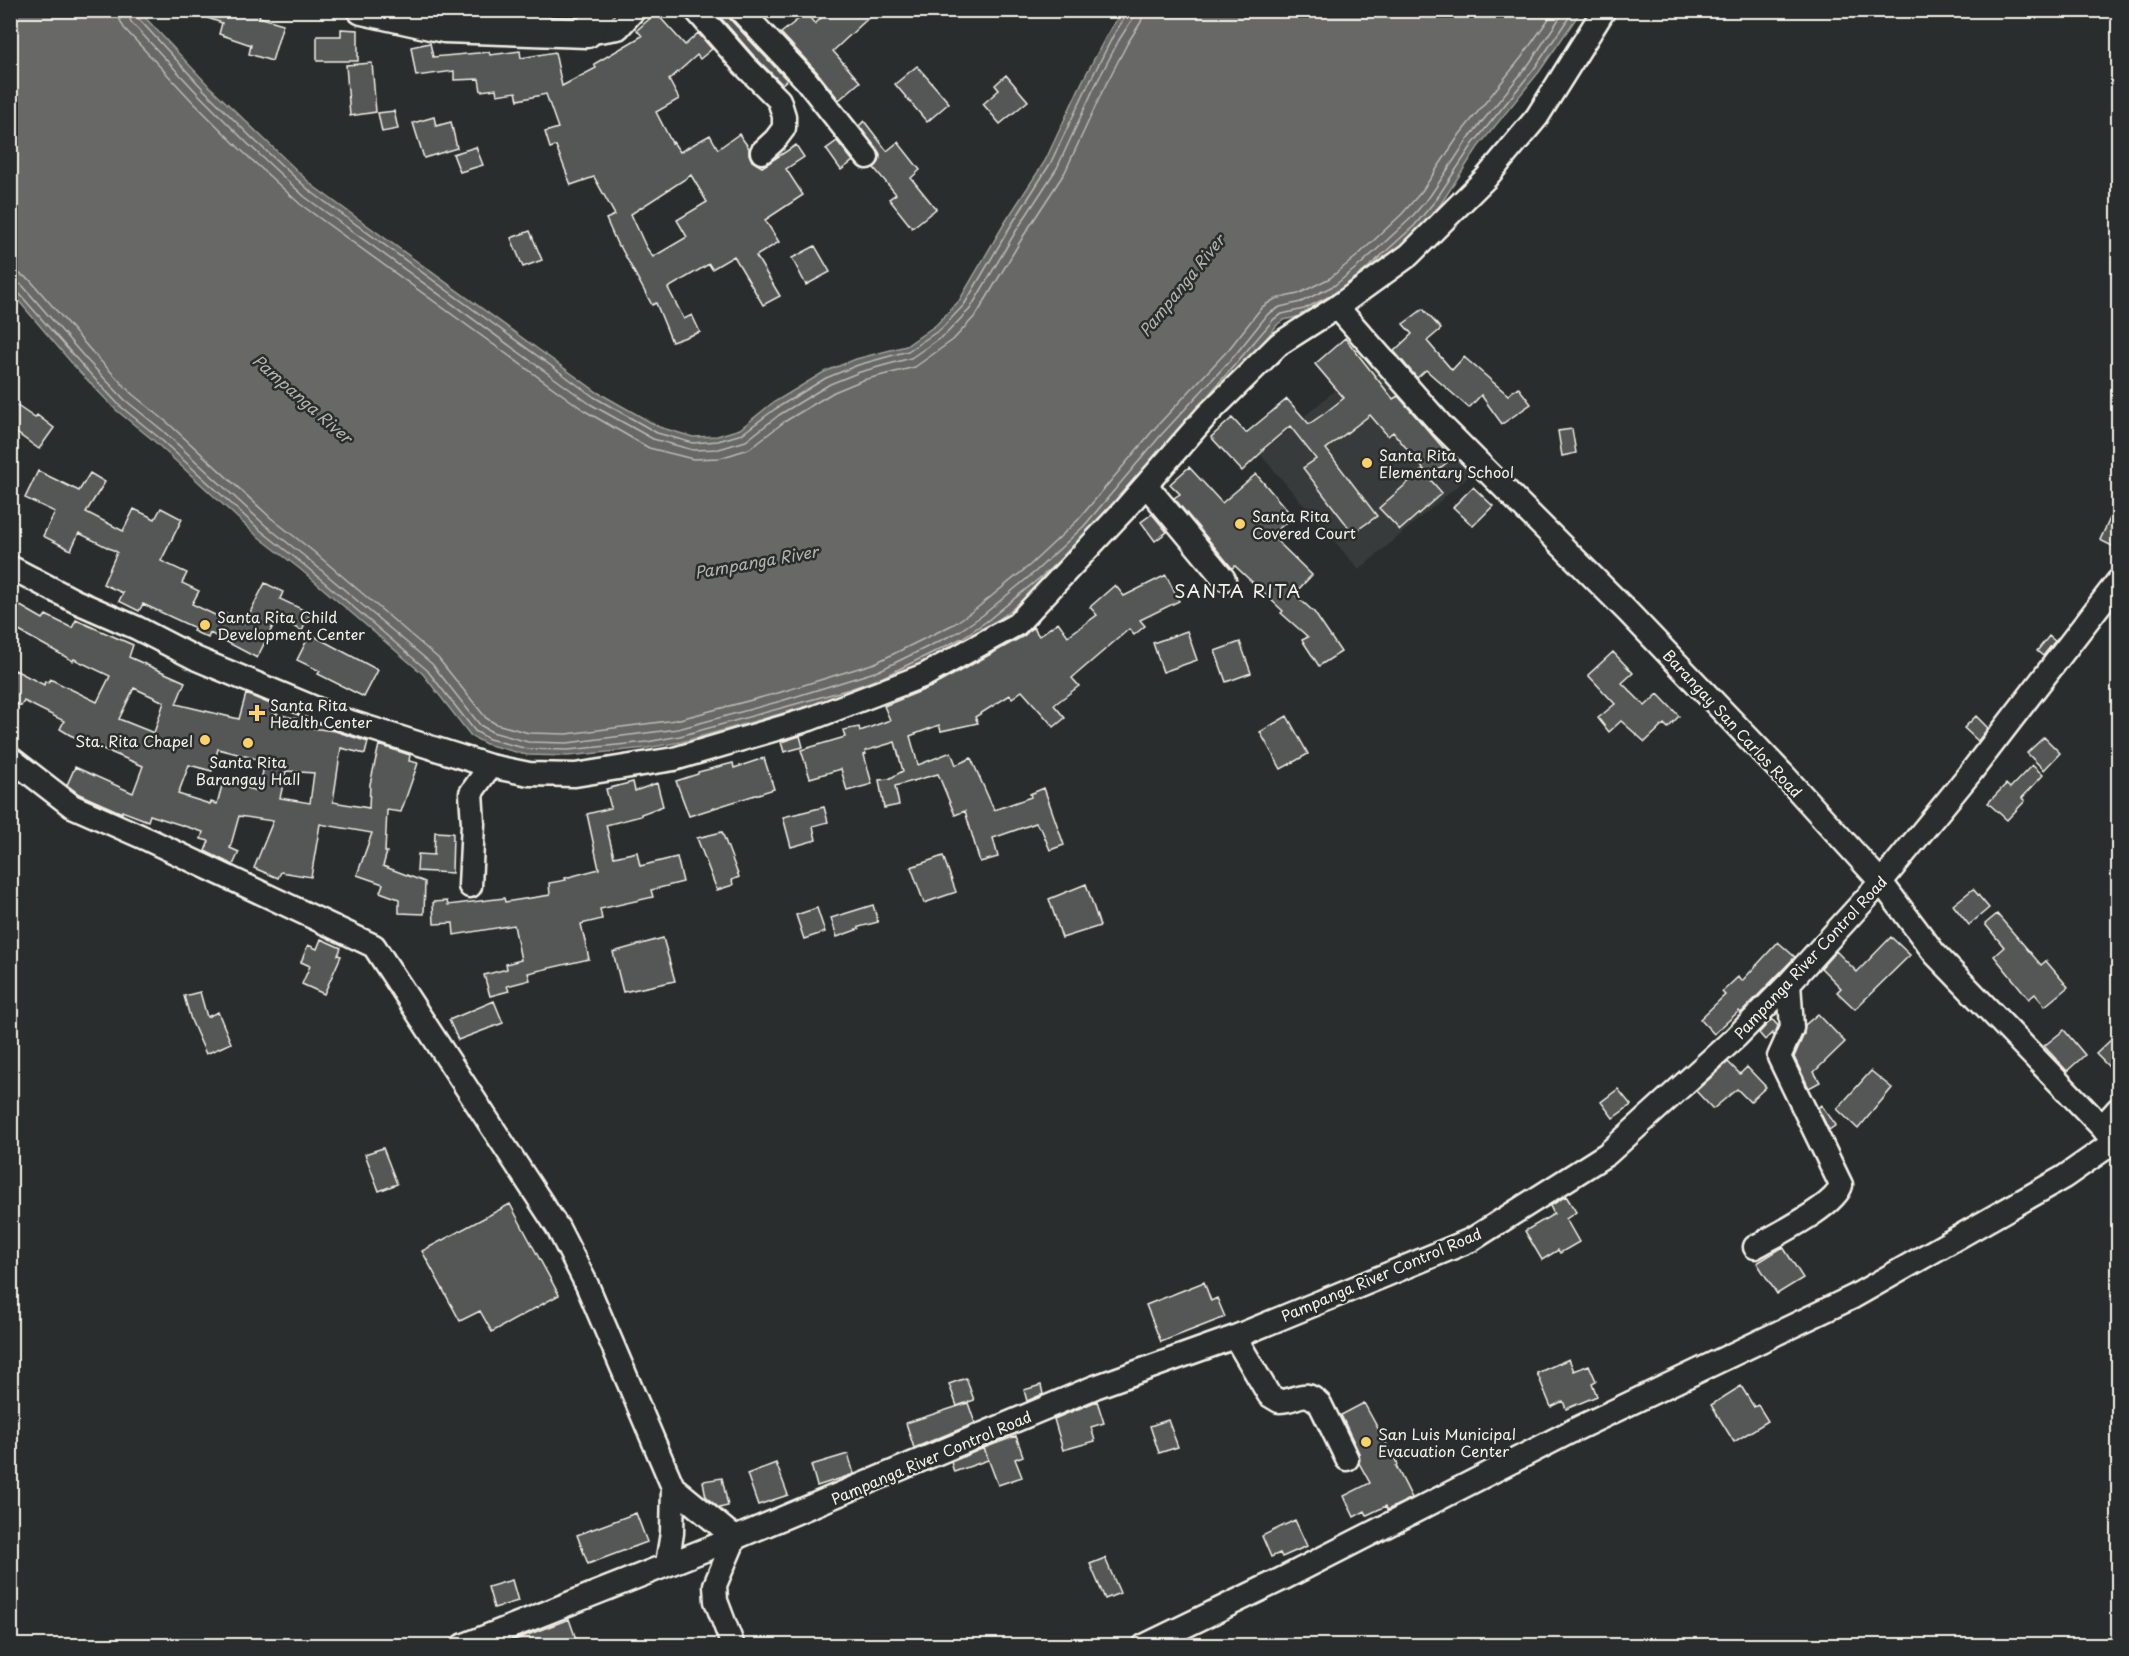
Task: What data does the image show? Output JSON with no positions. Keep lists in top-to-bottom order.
{
  "streets": {
    "street": ["Barangay San Carlos Road", "Pampanga River Control Road"]
  },
  "crossings": [
    ["Barangay San Carlos Road", "Pampanga River Control Road"]
  ],
  "districts": ["SANTA RITA"],
  "water": ["Pampanga River"],
  "places": {
    "other": [
      "Santa Rita Elementary School",
      "Santa Rita Covered Court",
      "Santa Rita Child Development Center",
      "Sta. Rita Chapel",
      "Santa Rita Barangay Hall",
      "San Luis Municipal Evacuation Center"
    ],
    "health": ["Santa Rita Health Center"]
  }
}
